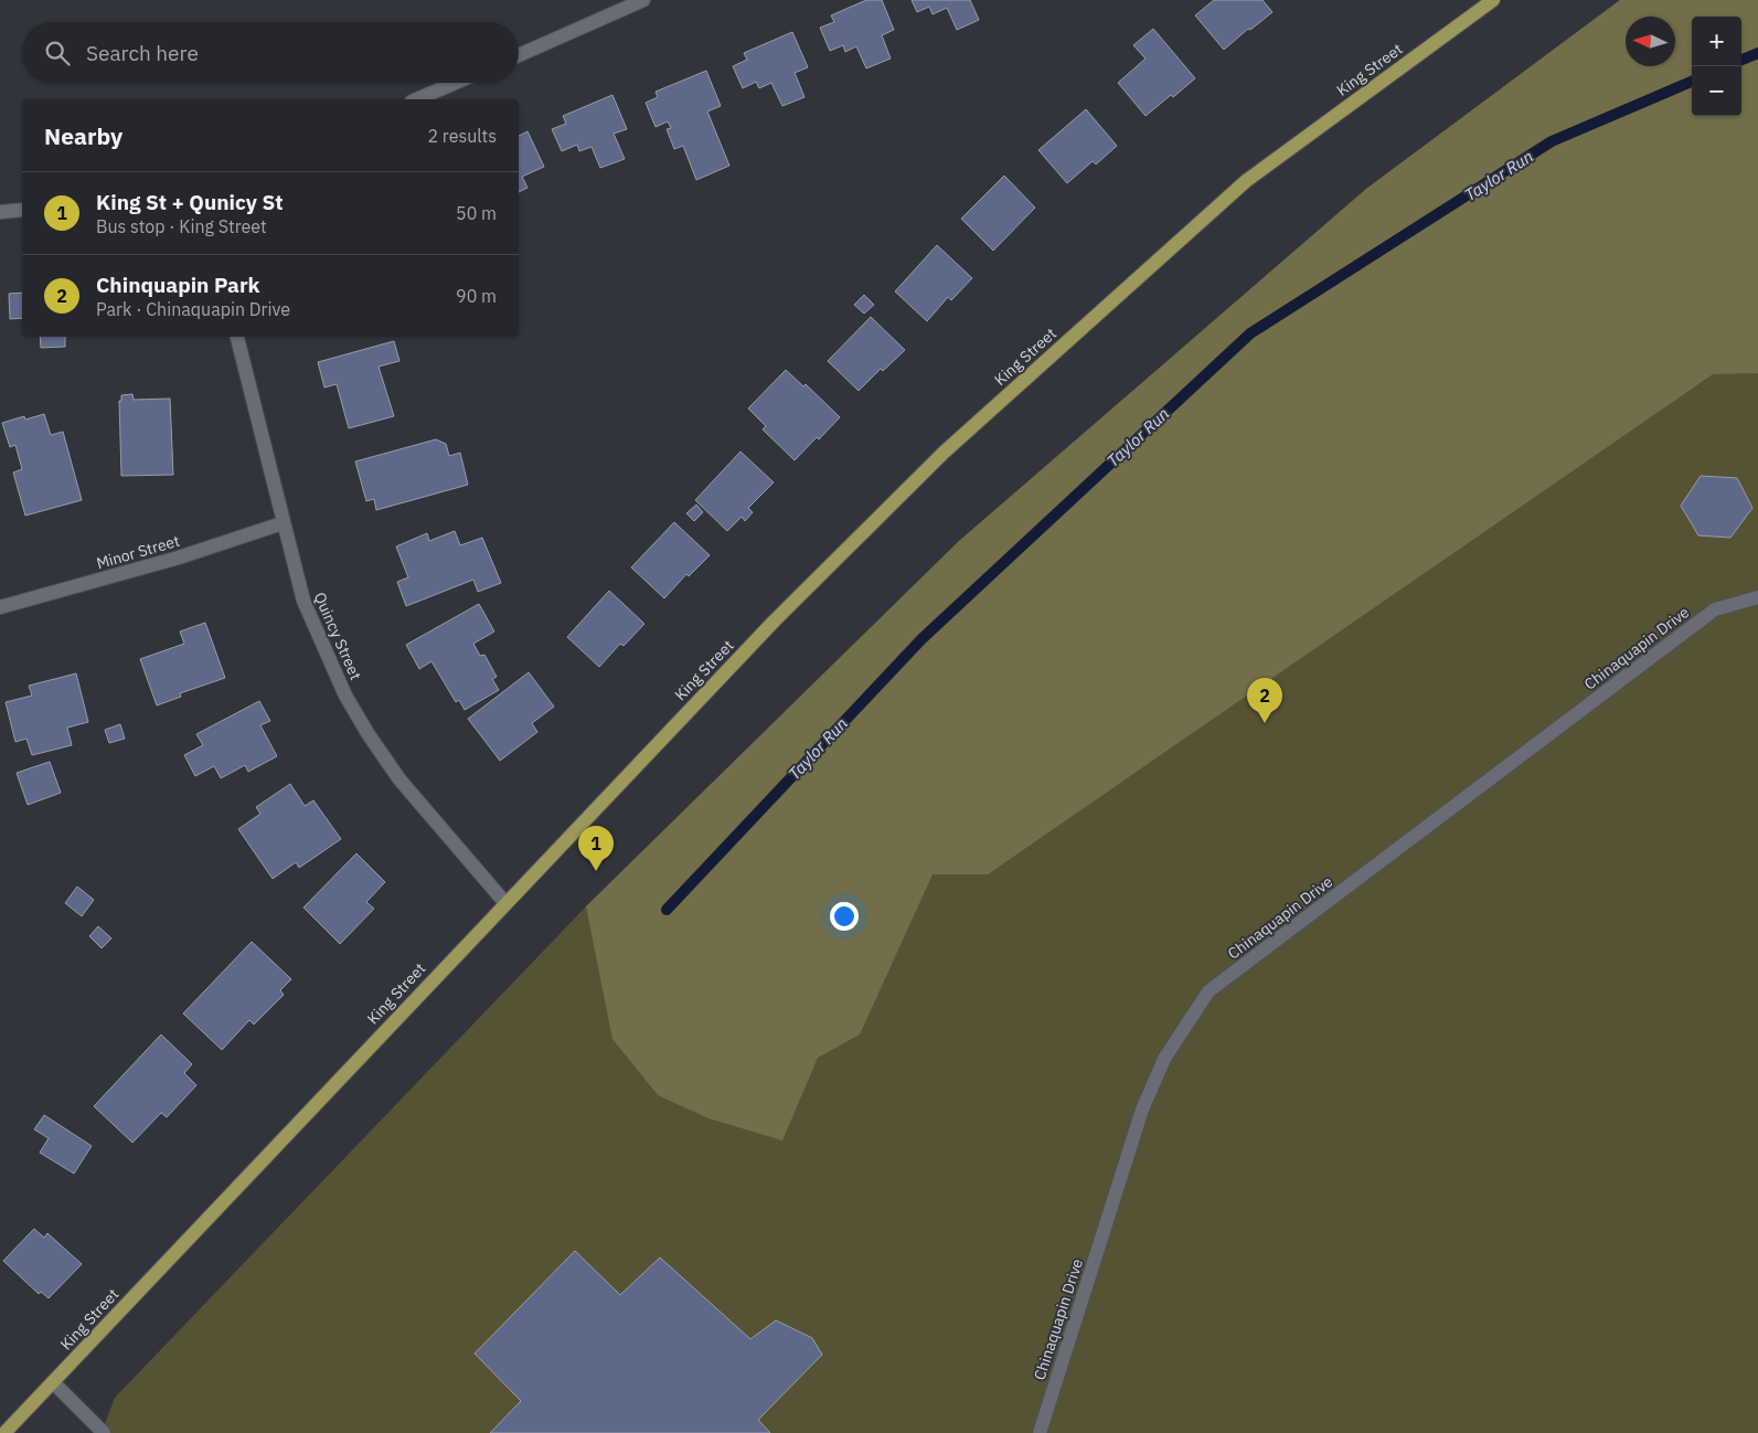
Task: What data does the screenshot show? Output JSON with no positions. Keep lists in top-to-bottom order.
{
  "streets": {
    "main road": ["King Street"],
    "street": ["Minor Street", "Quincy Street", "Chinaquapin Drive"]
  },
  "crossings": [
    ["King Street", "Quincy Street"],
    ["Minor Street", "Quincy Street"]
  ],
  "water": ["Taylor Run"],
  "north": "left",
  "page": {
    "map_buttons": ["+", "−"],
    "search": "Search here",
    "heading": ["Nearby", "2 results"],
    "list": [
      {
        "mark": "1",
        "name": "King St + Qunicy St",
        "note": "Bus stop · King Street",
        "value": "50 m"
      },
      {
        "mark": "2",
        "name": "Chinquapin Park",
        "note": "Park · Chinaquapin Drive",
        "value": "90 m"
      }
    ],
    "pins": ["2", "1"]
  }
}
